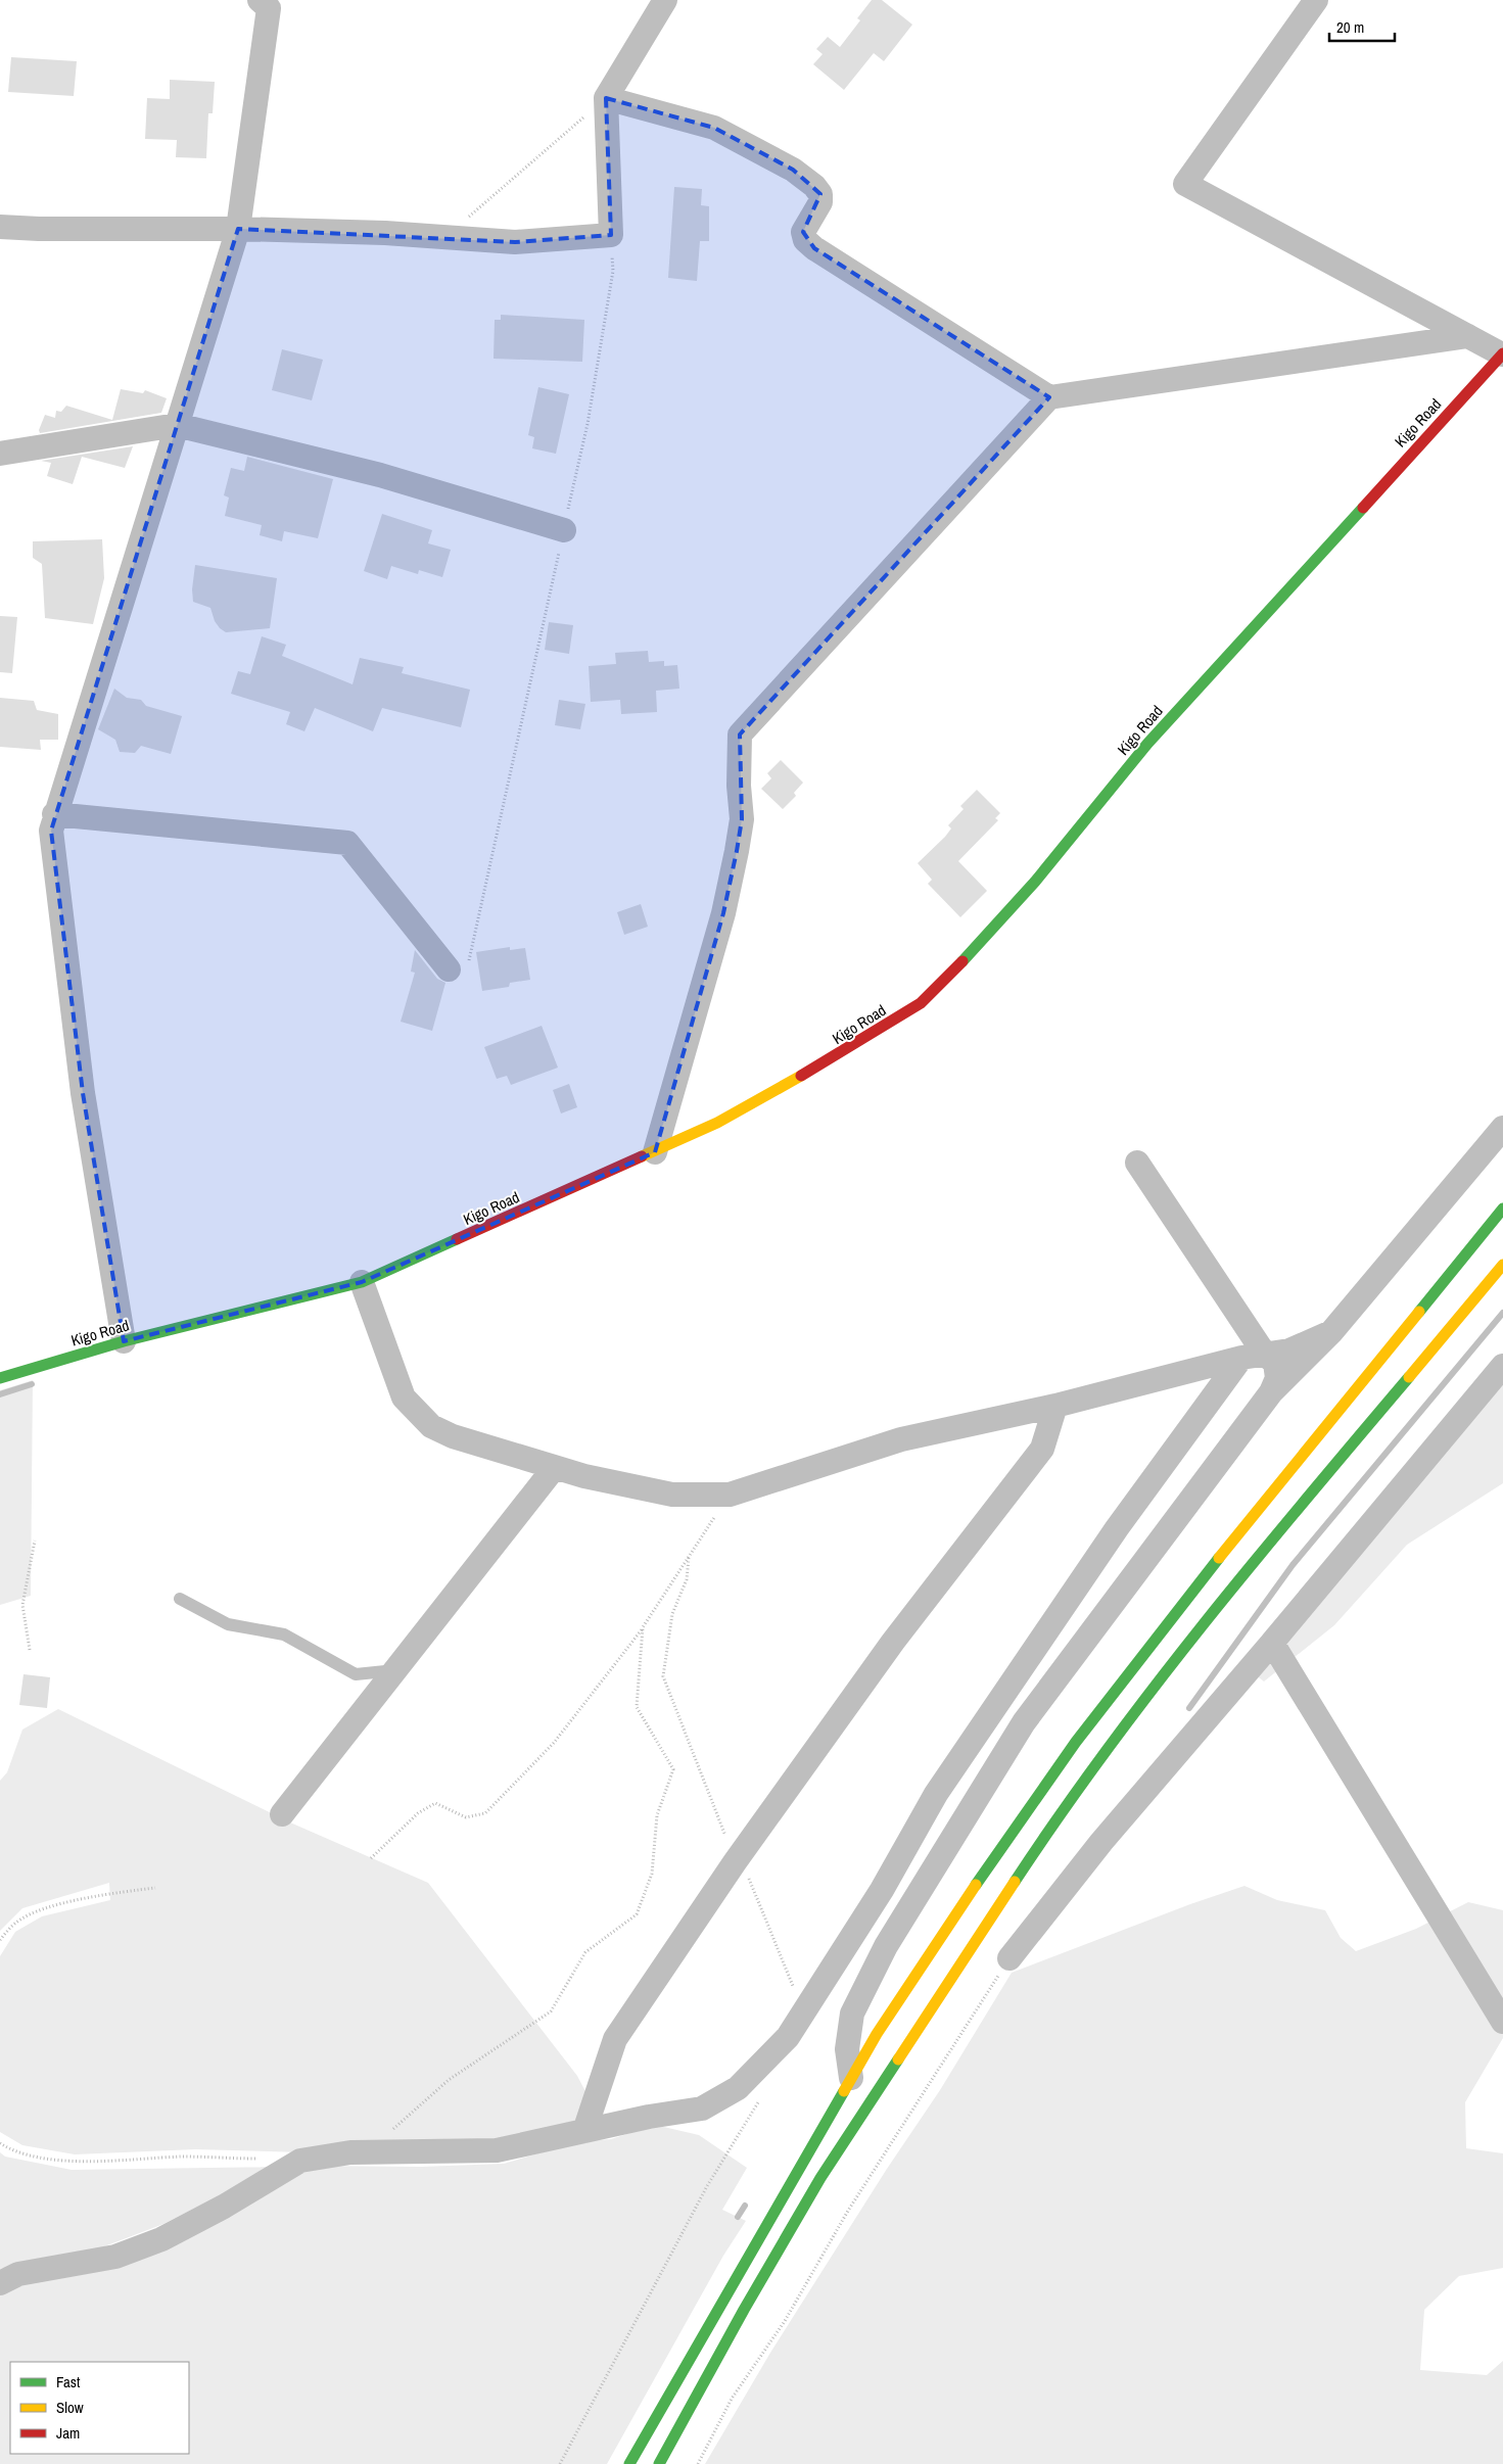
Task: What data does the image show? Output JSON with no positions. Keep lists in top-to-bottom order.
{
  "streets": {
    "main road": ["Kigo Road"]
  },
  "legend": ["Fast", "Slow", "Jam"],
  "scale_bar": "20 m"
}
